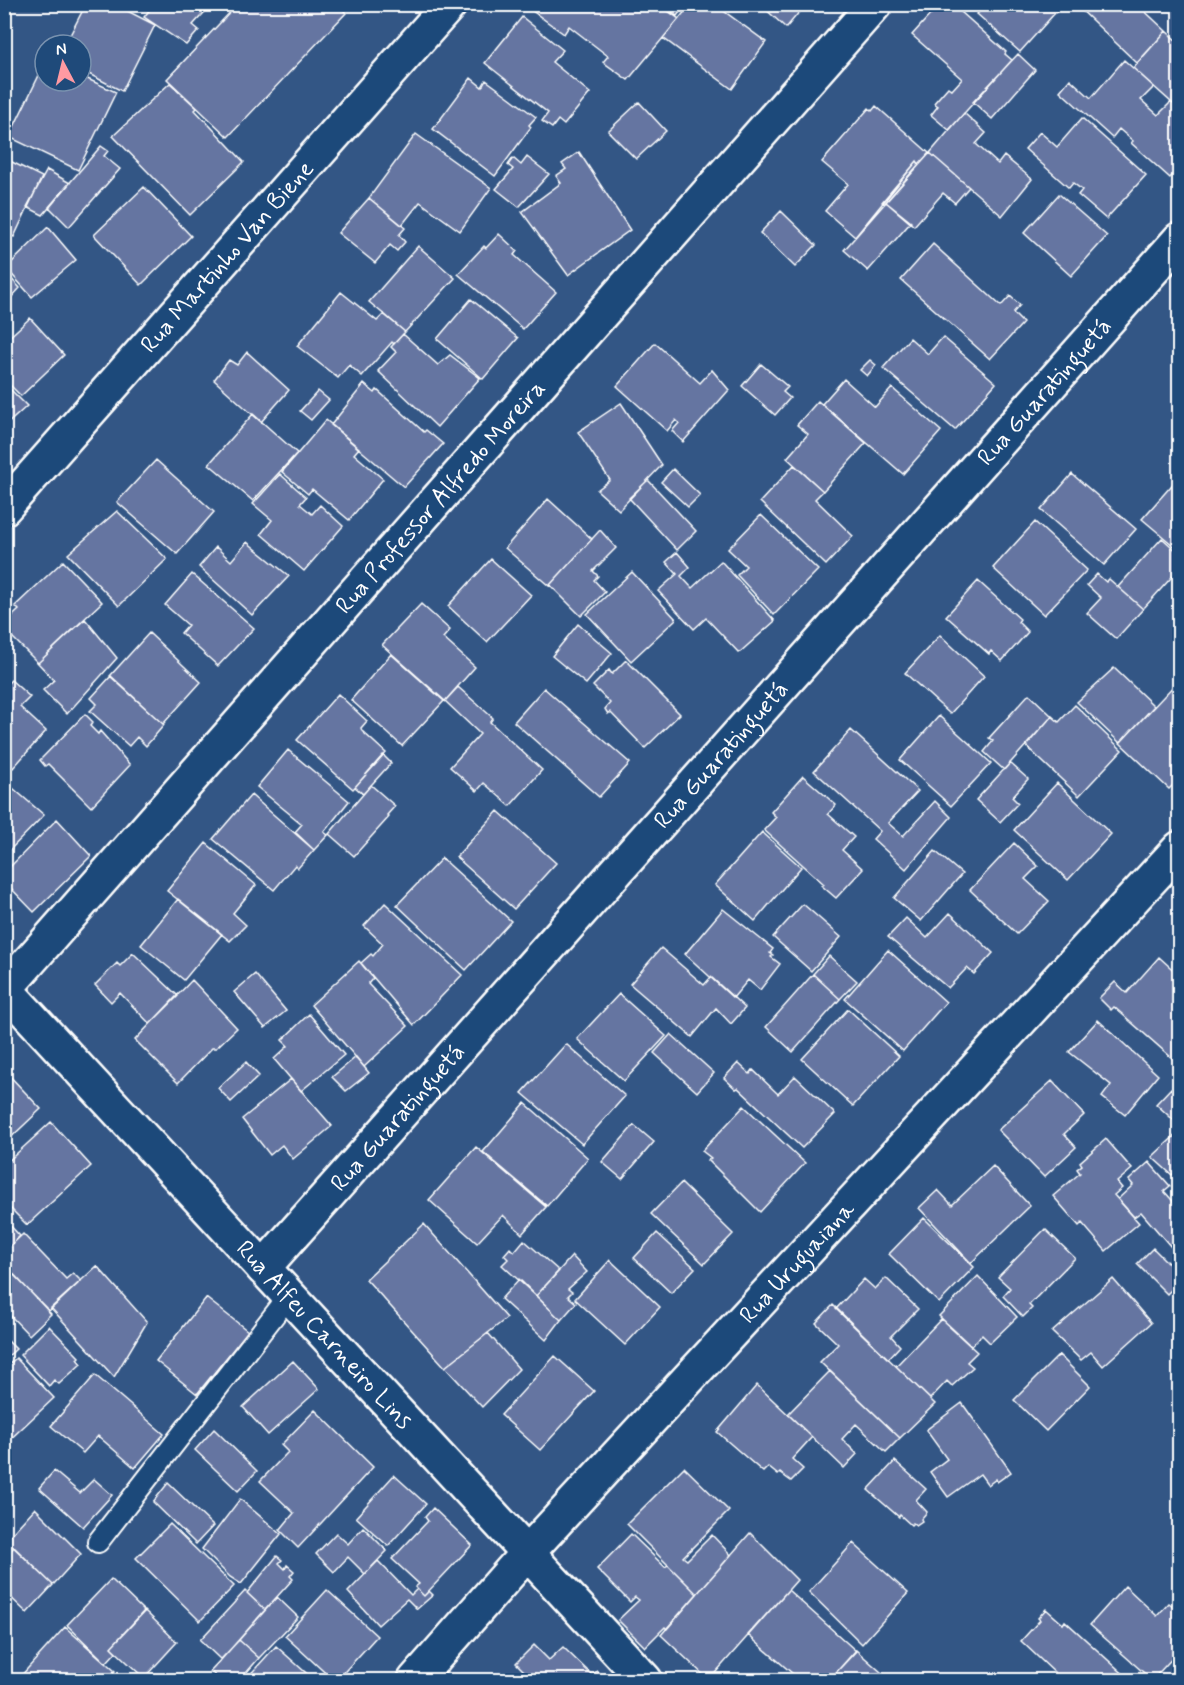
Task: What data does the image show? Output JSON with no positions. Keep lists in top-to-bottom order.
{
  "streets": {
    "street": [
      "Rua Martinho Van Biene",
      "Rua Guaratinguetá",
      "Rua Professor Alfredo Moreira",
      "Rua Uruguaiana",
      "Rua Alfeu Carneiro Lins"
    ]
  },
  "crossings": [
    ["Rua Guaratinguetá", "Rua Alfeu Carneiro Lins"],
    ["Rua Professor Alfredo Moreira", "Rua Alfeu Carneiro Lins"],
    ["Rua Uruguaiana", "Rua Alfeu Carneiro Lins"]
  ],
  "north": "top"
}
